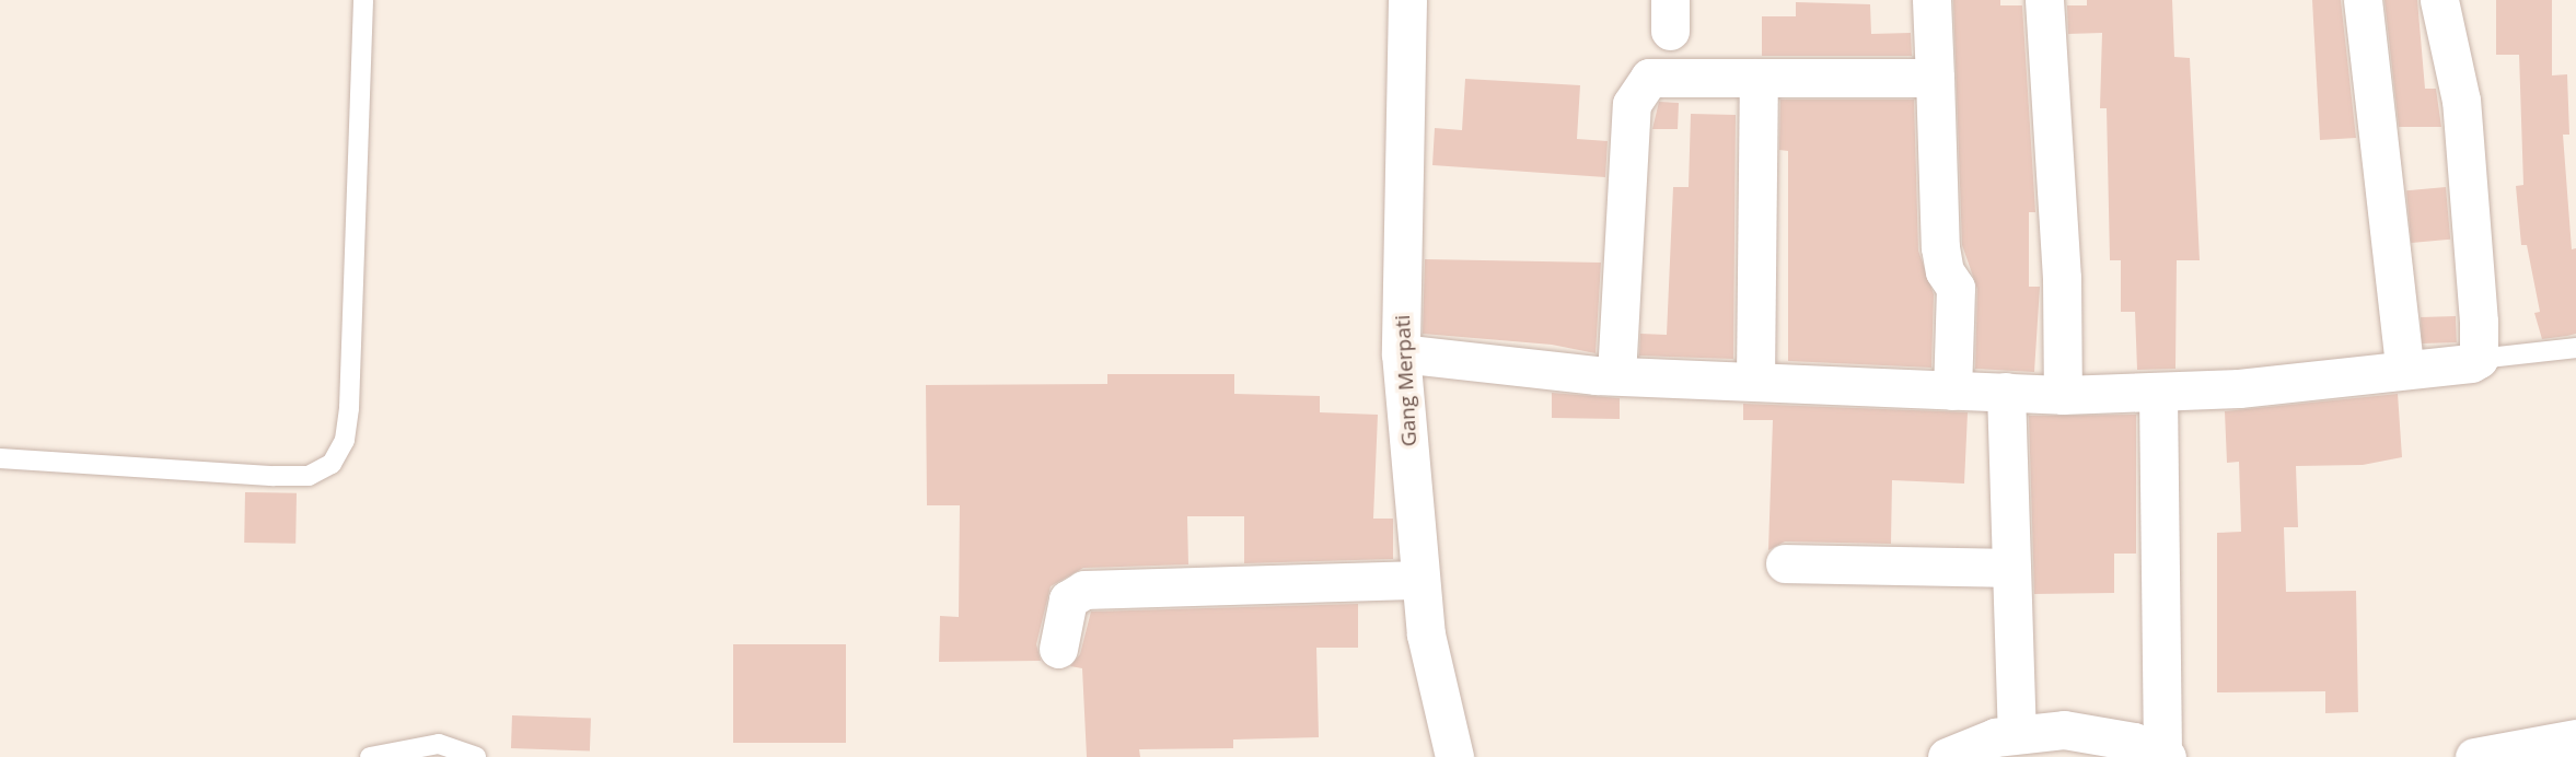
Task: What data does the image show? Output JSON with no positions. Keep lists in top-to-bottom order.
{
  "streets": {
    "street": ["Gang Merpati"]
  }
}
